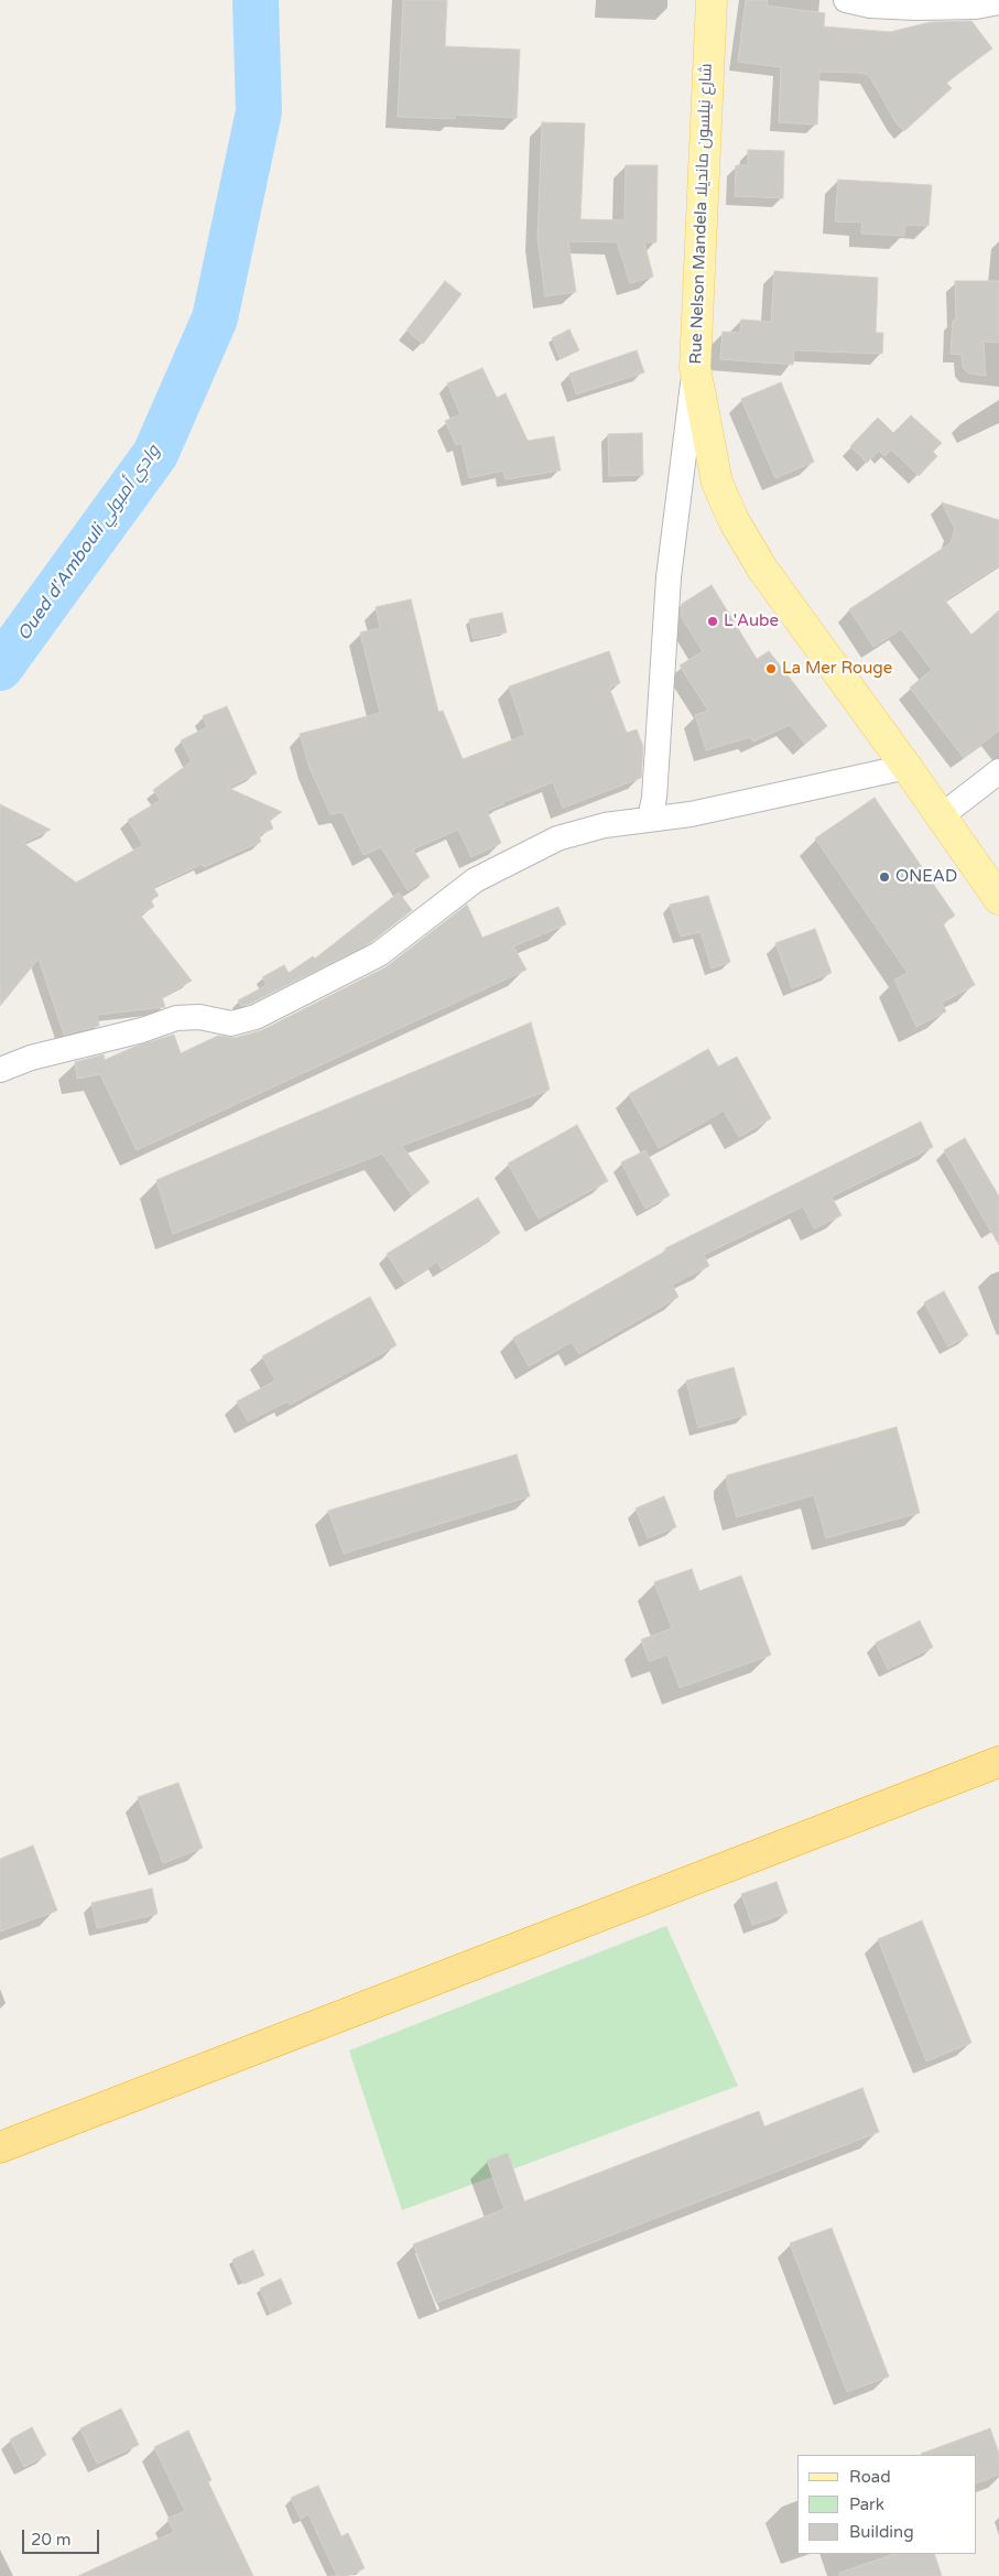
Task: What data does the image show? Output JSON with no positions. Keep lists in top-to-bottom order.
{
  "streets": {
    "main road": ["Rue Nelson Mandela شارع نيلسون مانديلا"]
  },
  "water": ["Oued d'Ambouli وادي أمبولي"],
  "places": ["L'Aube", "La Mer Rouge", "ONEAD"],
  "legend": ["Road", "Park", "Building"],
  "scale_bar": "20 m"
}
